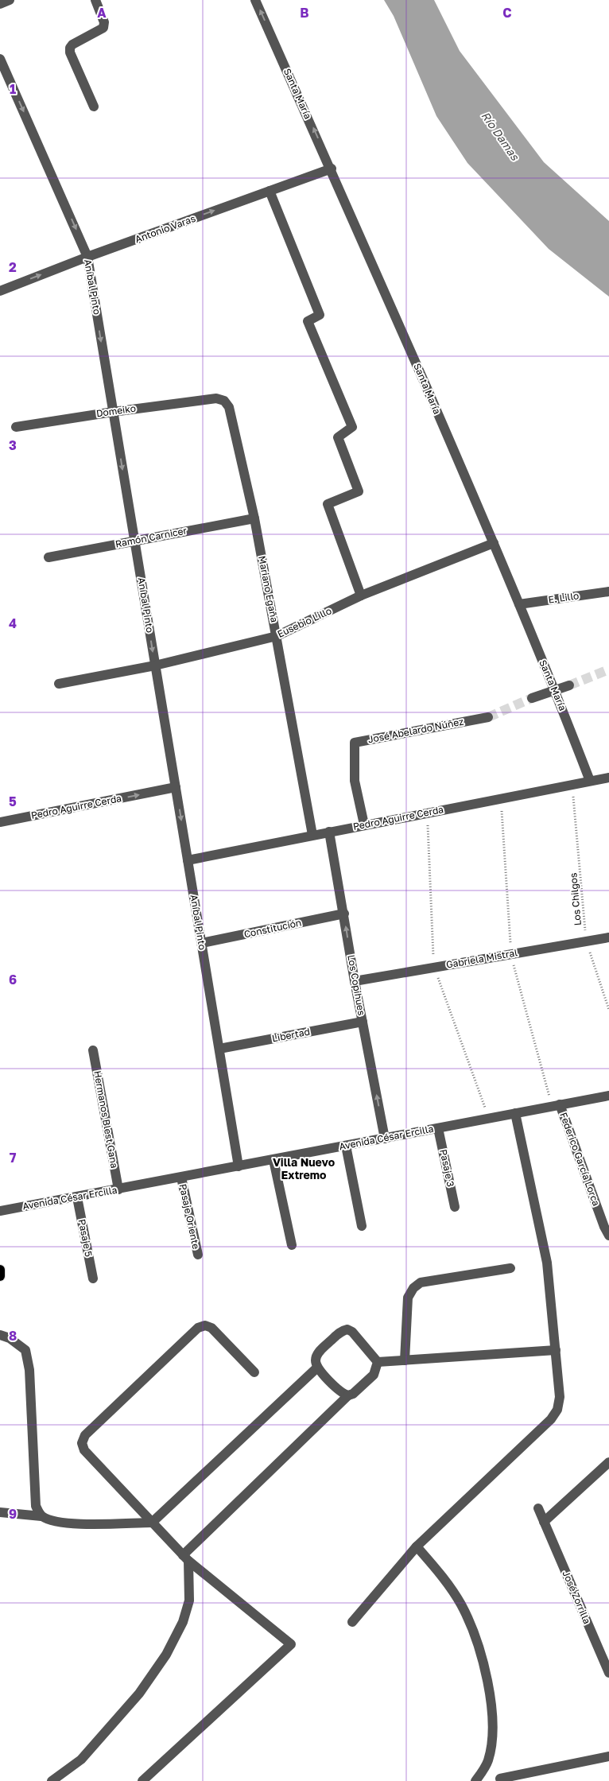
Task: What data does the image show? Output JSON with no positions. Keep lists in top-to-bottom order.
{
  "streets": {
    "street": [
      "Santa María",
      "Antonio Varas",
      "Aníbal Pinto",
      "Domeiko",
      "Ramón Carnicer",
      "Mariano Egaña",
      "E. Lillo",
      "Eusebio Lillo",
      "José Abelardo Núñez",
      "Pedro Aguirre Cerda",
      "Constitución",
      "Gabriela Mistral",
      "Los Copihues",
      "Libertad",
      "Hermanos Blest Gana",
      "Avenida César Ercilla",
      "Federico García Lorca",
      "Pasaje 3",
      "Pasaje Oriente",
      "Pasaje 5",
      "José Zorrilla"
    ],
    "path": ["Los Chilgos"]
  },
  "crossings": [
    ["Santa María", "Antonio Varas"],
    ["Santa María", "E. Lillo"],
    ["Santa María", "Eusebio Lillo"],
    ["Santa María", "Pedro Aguirre Cerda"],
    ["Antonio Varas", "Aníbal Pinto"],
    ["Aníbal Pinto", "Domeiko"],
    ["Aníbal Pinto", "Ramón Carnicer"],
    ["Aníbal Pinto", "Eusebio Lillo"],
    ["Aníbal Pinto", "Pedro Aguirre Cerda"],
    ["Aníbal Pinto", "Constitución"],
    ["Aníbal Pinto", "Libertad"],
    ["Aníbal Pinto", "Avenida César Ercilla"],
    ["Domeiko", "Mariano Egaña"],
    ["Ramón Carnicer", "Mariano Egaña"],
    ["Mariano Egaña", "Eusebio Lillo"],
    ["Mariano Egaña", "Pedro Aguirre Cerda"],
    ["José Abelardo Núñez", "Pedro Aguirre Cerda"],
    ["Pedro Aguirre Cerda", "Los Chilgos"],
    ["Pedro Aguirre Cerda", "Los Copihues"],
    ["Los Chilgos", "Gabriela Mistral"],
    ["Constitución", "Los Copihues"],
    ["Gabriela Mistral", "Los Copihues"],
    ["Los Copihues", "Libertad"],
    ["Los Copihues", "Avenida César Ercilla"],
    ["Hermanos Blest Gana", "Avenida César Ercilla"],
    ["Avenida César Ercilla", "Federico García Lorca"],
    ["Avenida César Ercilla", "Pasaje 3"],
    ["Avenida César Ercilla", "Pasaje Oriente"],
    ["Avenida César Ercilla", "Pasaje 5"]
  ],
  "one_way": ["Antonio Varas", "Aníbal Pinto", "Los Copihues"],
  "districts": ["Villa Nuevo Extremo"],
  "water": ["Río Damas"],
  "grid": {
    "columns": ["A", "B", "C"],
    "rows": [
      "1",
      "2",
      "3",
      "4",
      "5",
      "6",
      "7",
      "8",
      "9"
    ]
  }
}
